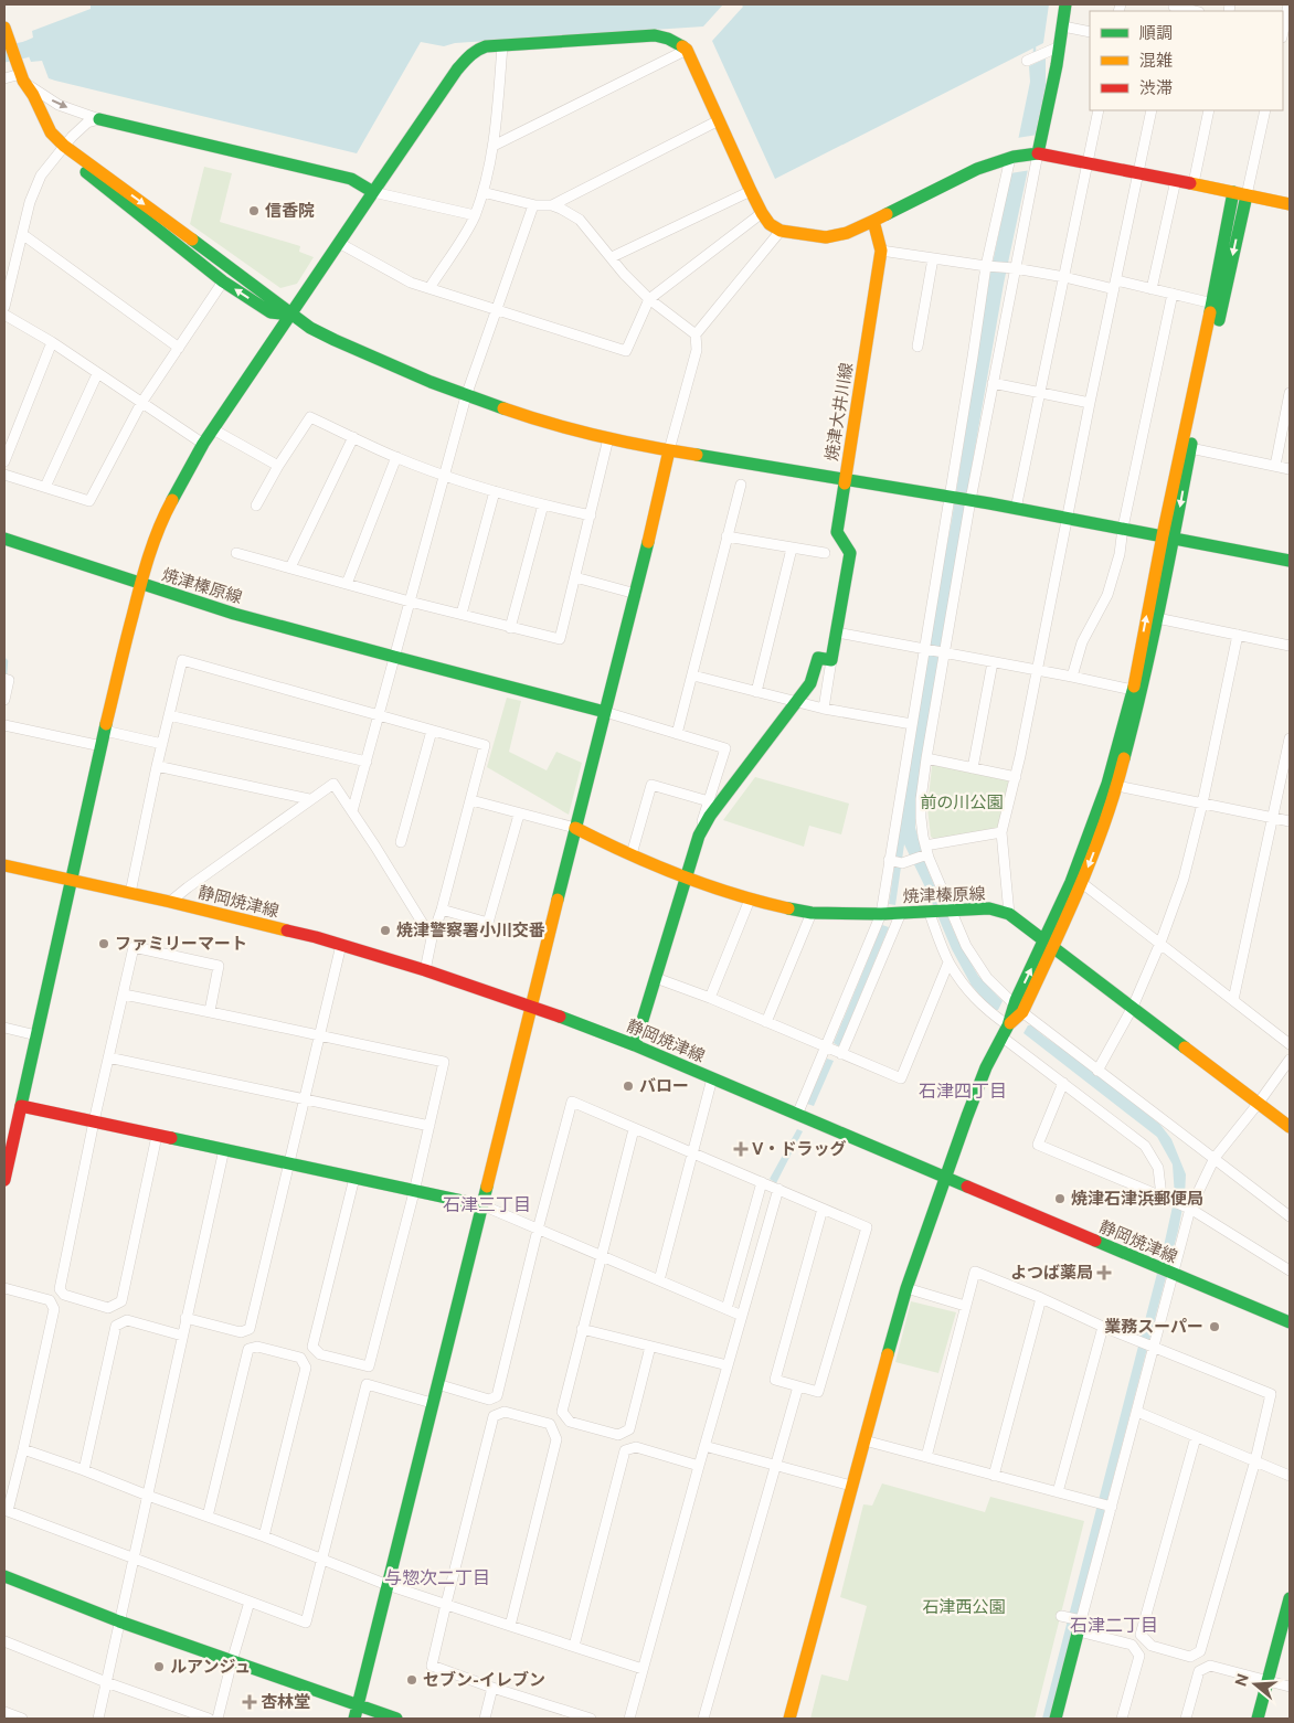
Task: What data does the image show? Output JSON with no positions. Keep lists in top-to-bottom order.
{
  "streets": {
    "street": ["焼津大井川線", "焼津榛原線", "静岡焼津線"]
  },
  "districts": [
    "石津四丁目",
    "石津三丁目",
    "与惣次二丁目",
    "石津二丁目"
  ],
  "parks": ["前の川公園", "石津西公園"],
  "places": {
    "other": [
      "信香院",
      "焼津警察署小川交番",
      "ファミリーマート",
      "バロー",
      "焼津石津浜郵便局",
      "業務スーパー",
      "ルアンジュ",
      "セブン-イレブン"
    ],
    "health": ["V・ドラッグ", "よつば薬局", "杏林堂"]
  },
  "legend": ["順調", "混雑", "渋滞"],
  "north": "left"
}
